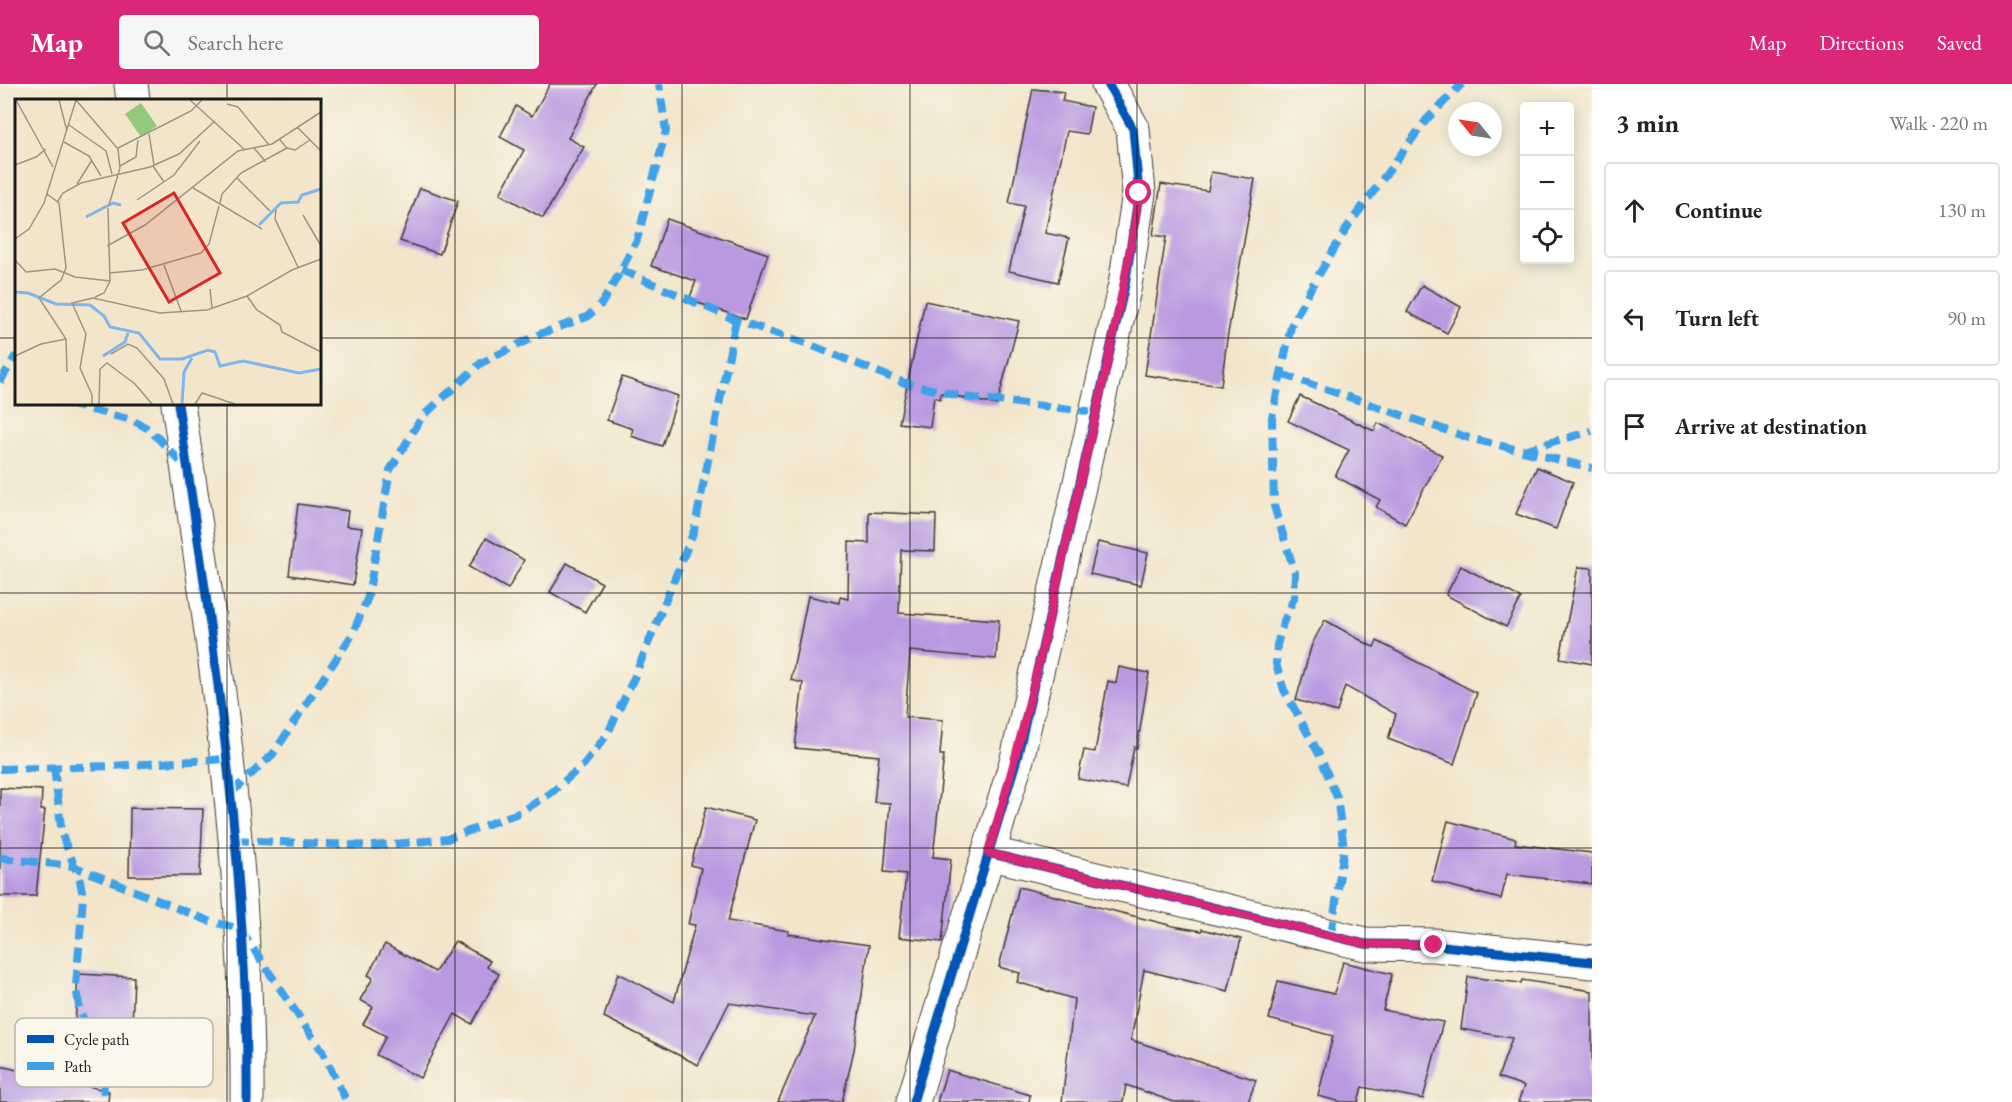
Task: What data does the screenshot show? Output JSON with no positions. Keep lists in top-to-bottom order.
{
  "legend": ["Cycle path", "Path"],
  "north": "top left",
  "page": {
    "header": "Map",
    "search": "Search here",
    "nav": ["Map", "Directions", "Saved"],
    "heading": ["3 min", "Walk · 220 m"],
    "map_buttons": ["+", "−"],
    "list": [
      ["Continue", "130 m"],
      ["Turn left", "90 m"],
      "Arrive at destination"
    ]
  }
}
